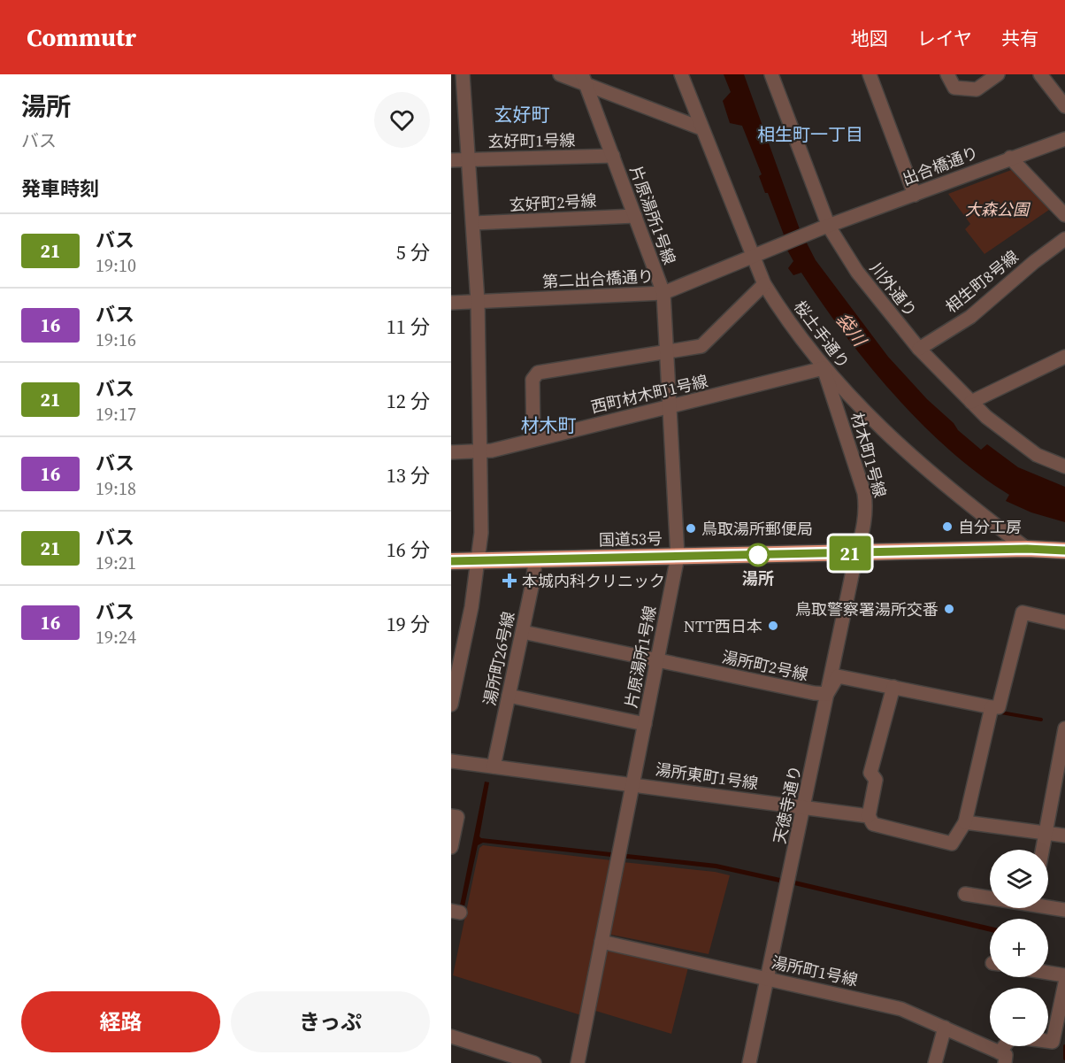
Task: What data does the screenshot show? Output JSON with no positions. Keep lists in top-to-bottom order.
{
  "streets": {
    "highway": ["国道53号"],
    "street": [
      "玄好町1号線",
      "出合橋通り",
      "玄好町2号線",
      "片原湯所1号線",
      "第二出合橋通り",
      "相生町8号線",
      "川外通り",
      "桜土手通り",
      "西町材木町1号線",
      "材木町1号線",
      "湯所町26号線",
      "湯所町2号線",
      "湯所東町1号線",
      "天徳寺通り",
      "湯所町1号線"
    ]
  },
  "crossings": [
    ["玄好町1号線", "片原湯所1号線"],
    ["出合橋通り", "第二出合橋通り"],
    ["出合橋通り", "川外通り"],
    ["玄好町2号線", "片原湯所1号線"],
    ["片原湯所1号線", "第二出合橋通り"],
    ["片原湯所1号線", "西町材木町1号線"],
    ["片原湯所1号線", "国道53号"],
    ["片原湯所1号線", "湯所町2号線"],
    ["片原湯所1号線", "湯所東町1号線"],
    ["片原湯所1号線", "湯所町1号線"],
    ["第二出合橋通り", "川外通り"],
    ["第二出合橋通り", "桜土手通り"],
    ["相生町8号線", "川外通り"],
    ["桜土手通り", "西町材木町1号線"],
    ["桜土手通り", "材木町1号線"],
    ["桜土手通り", "国道53号"],
    ["西町材木町1号線", "材木町1号線"],
    ["材木町1号線", "国道53号"],
    ["材木町1号線", "天徳寺通り"],
    ["国道53号", "湯所町26号線"],
    ["国道53号", "天徳寺通り"],
    ["湯所町26号線", "湯所町2号線"],
    ["湯所町26号線", "湯所東町1号線"],
    ["湯所町2号線", "天徳寺通り"],
    ["湯所東町1号線", "天徳寺通り"],
    ["天徳寺通り", "湯所町1号線"]
  ],
  "districts": ["玄好町", "相生町一丁目", "材木町"],
  "water": ["袋川"],
  "parks": ["大森公園"],
  "places": {
    "other": [
      "自分工房",
      "鳥取湯所郵便局",
      "湯所",
      "鳥取警察署湯所交番",
      "NTT西日本"
    ],
    "health": ["本城内科クリニック"]
  },
  "lines": ["bus line 21"],
  "page": {
    "header": "Commutr",
    "nav": ["地図", "レイヤ", "共有"],
    "heading": [
      ["湯所", "バス"],
      "発車時刻"
    ],
    "on_map": "21",
    "list": [
      {
        "mark": "21",
        "name": "バス",
        "note": "19:10",
        "value": "5 分"
      },
      {
        "mark": "16",
        "name": "バス",
        "note": "19:16",
        "value": "11 分"
      },
      {
        "mark": "21",
        "name": "バス",
        "note": "19:17",
        "value": "12 分"
      },
      {
        "mark": "16",
        "name": "バス",
        "note": "19:18",
        "value": "13 分"
      },
      {
        "mark": "21",
        "name": "バス",
        "note": "19:21",
        "value": "16 分"
      },
      {
        "mark": "16",
        "name": "バス",
        "note": "19:24",
        "value": "19 分"
      }
    ],
    "map_buttons": ["+", "−"],
    "buttons": ["経路", "きっぷ"]
  }
}
